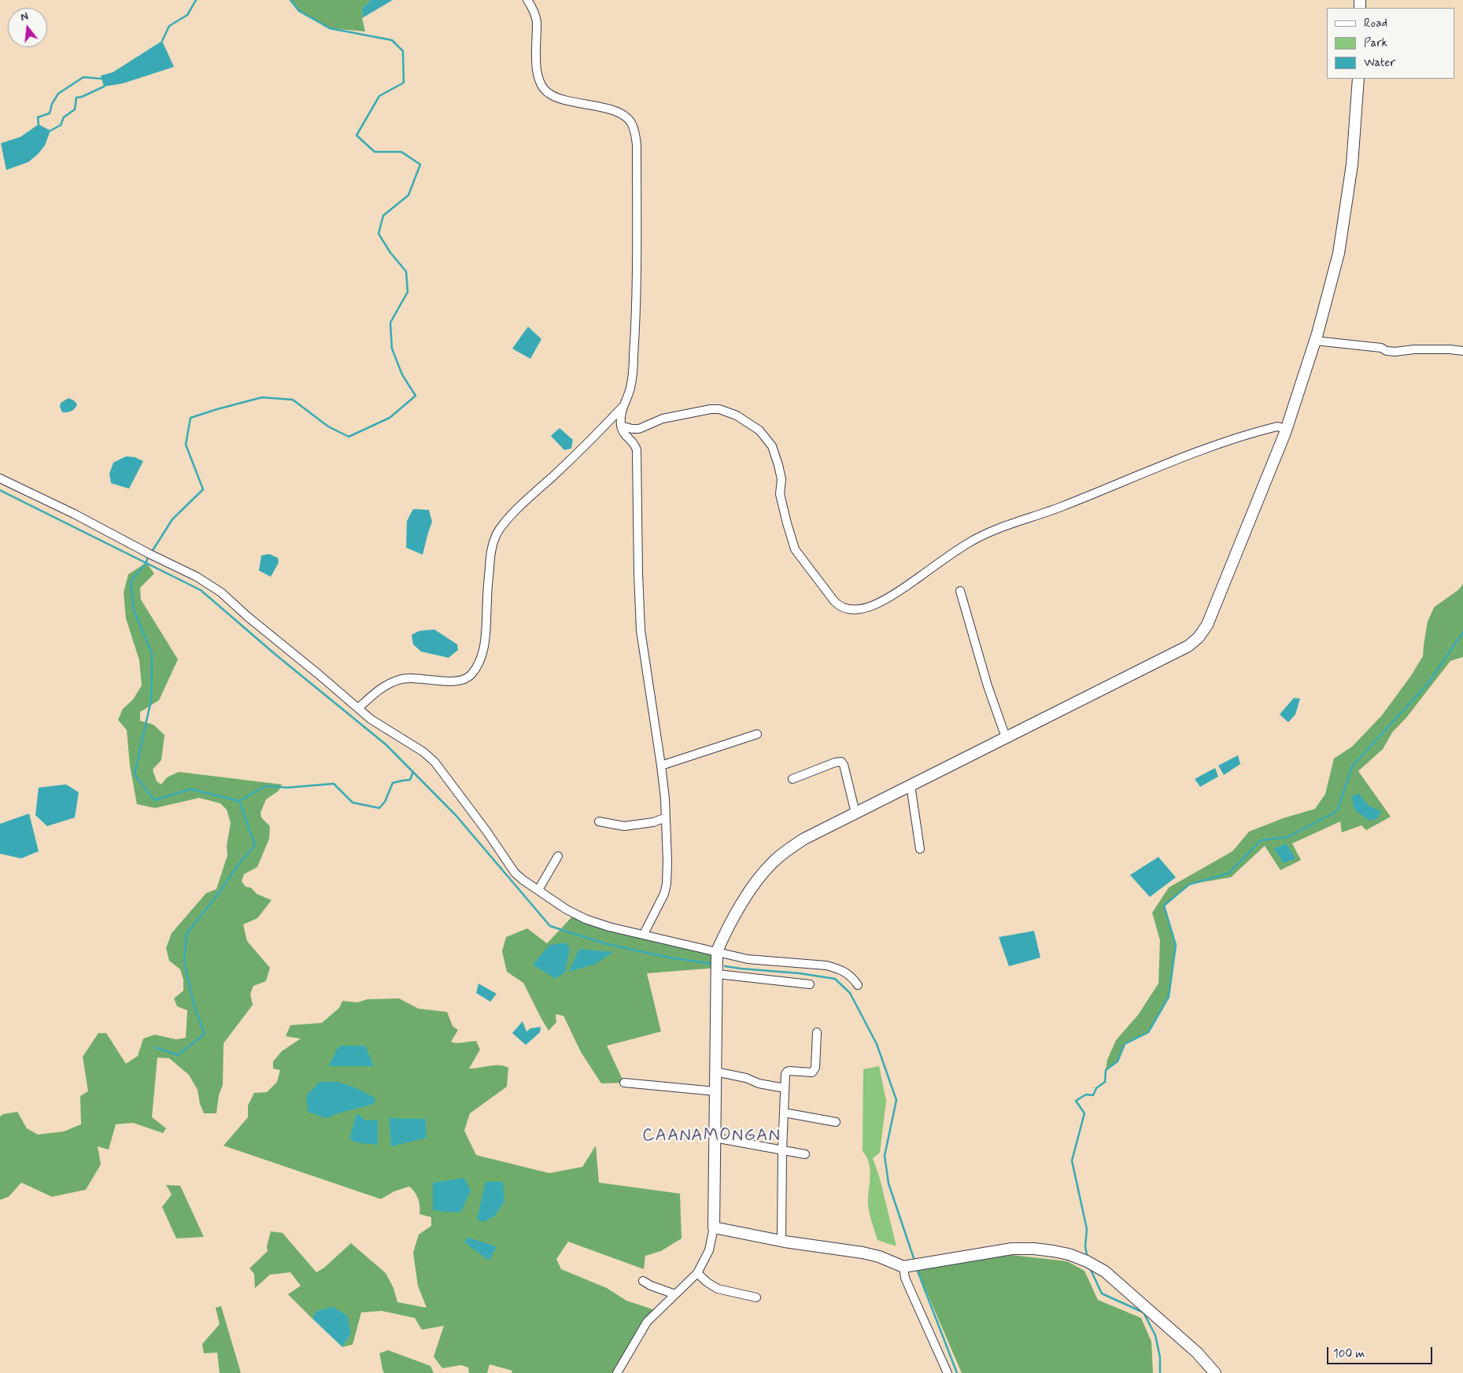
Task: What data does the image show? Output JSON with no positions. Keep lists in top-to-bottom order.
{
  "districts": ["CAANAMONGAN"],
  "legend": ["Road", "Park", "Water"],
  "scale_bar": "100 m",
  "north": "top"
}
